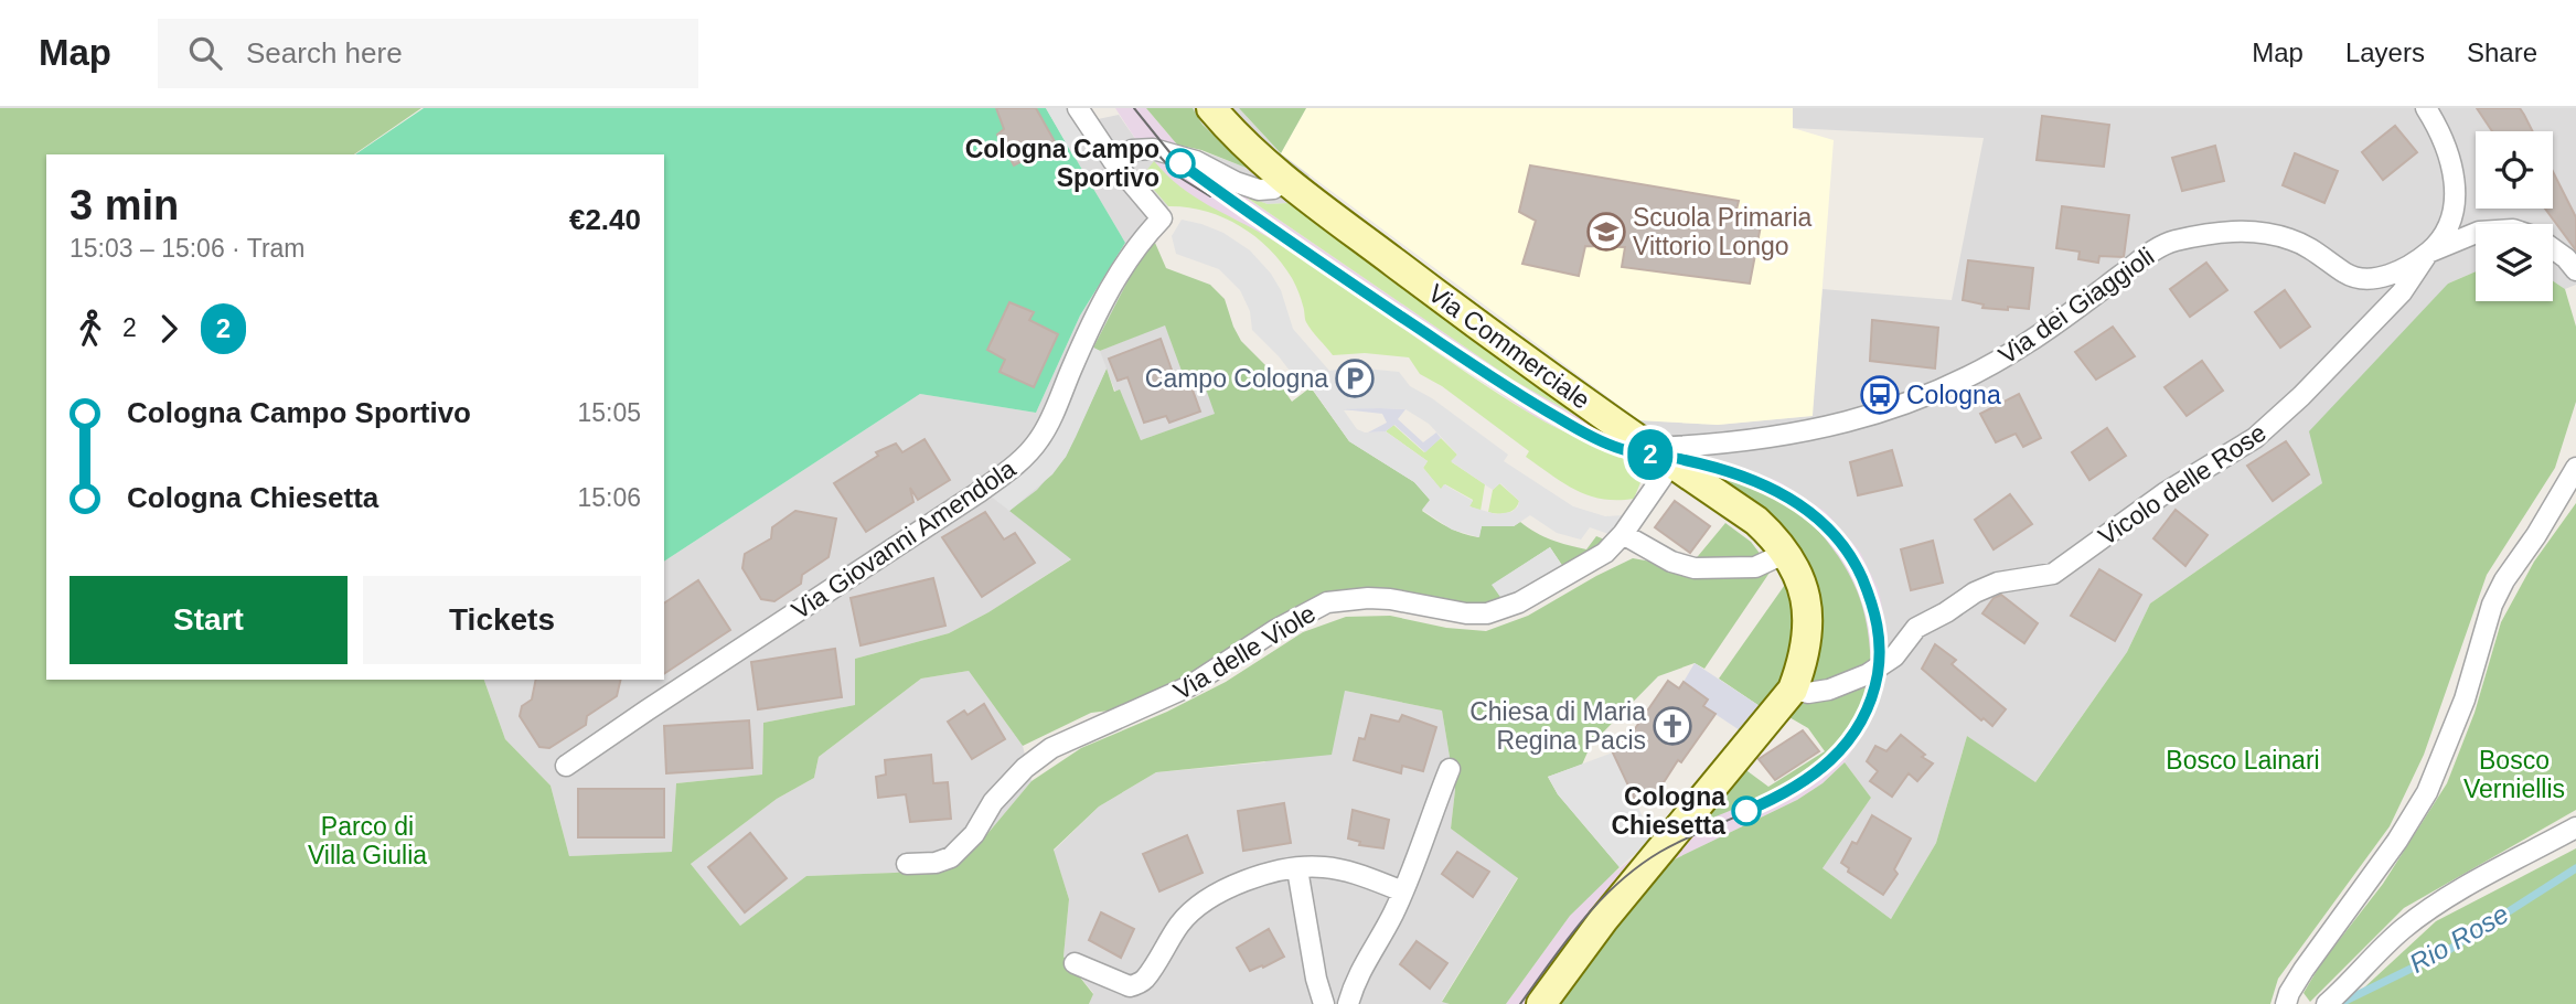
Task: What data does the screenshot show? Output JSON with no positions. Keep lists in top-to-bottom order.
{
  "streets": {
    "main road": ["Via Commerciale"],
    "street": [
      "Via dei Giaggioli",
      "Vicolo delle Rose",
      "Via Giovanni Amendola",
      "Via delle Viole"
    ]
  },
  "crossings": [
    ["Via dei Giaggioli", "Via Commerciale"],
    ["Via dei Giaggioli", "Vicolo delle Rose"],
    ["Via dei Giaggioli", "Via delle Viole"],
    ["Via Commerciale", "Vicolo delle Rose"],
    ["Via Commerciale", "Via delle Viole"]
  ],
  "water": ["Rio Rose"],
  "parks": ["Bosco Lainari", "Bosco Verniellis", "Parco di Villa Giulia"],
  "places": {
    "other": ["Cologna Campo Sportivo", "Cologna Chiesetta"],
    "school or university": ["Scuola Primaria Vittorio Longo"],
    "parking": ["Campo Cologna"],
    "bus stop": ["Cologna"],
    "church": ["Chiesa di Maria Regina Pacis"]
  },
  "lines": ["tram line 2"],
  "page": {
    "header": "Map",
    "search": "Search here",
    "nav": ["Map", "Layers", "Share"],
    "on_map": "2",
    "heading": ["3 min", "15:03 – 15:06 · Tram", "€2.40"],
    "legs": ["2", "2"],
    "list": [
      {
        "name": "Cologna Campo Sportivo",
        "value": "15:05"
      },
      {
        "name": "Cologna Chiesetta",
        "value": "15:06"
      }
    ],
    "buttons": ["Start", "Tickets"]
  }
}
